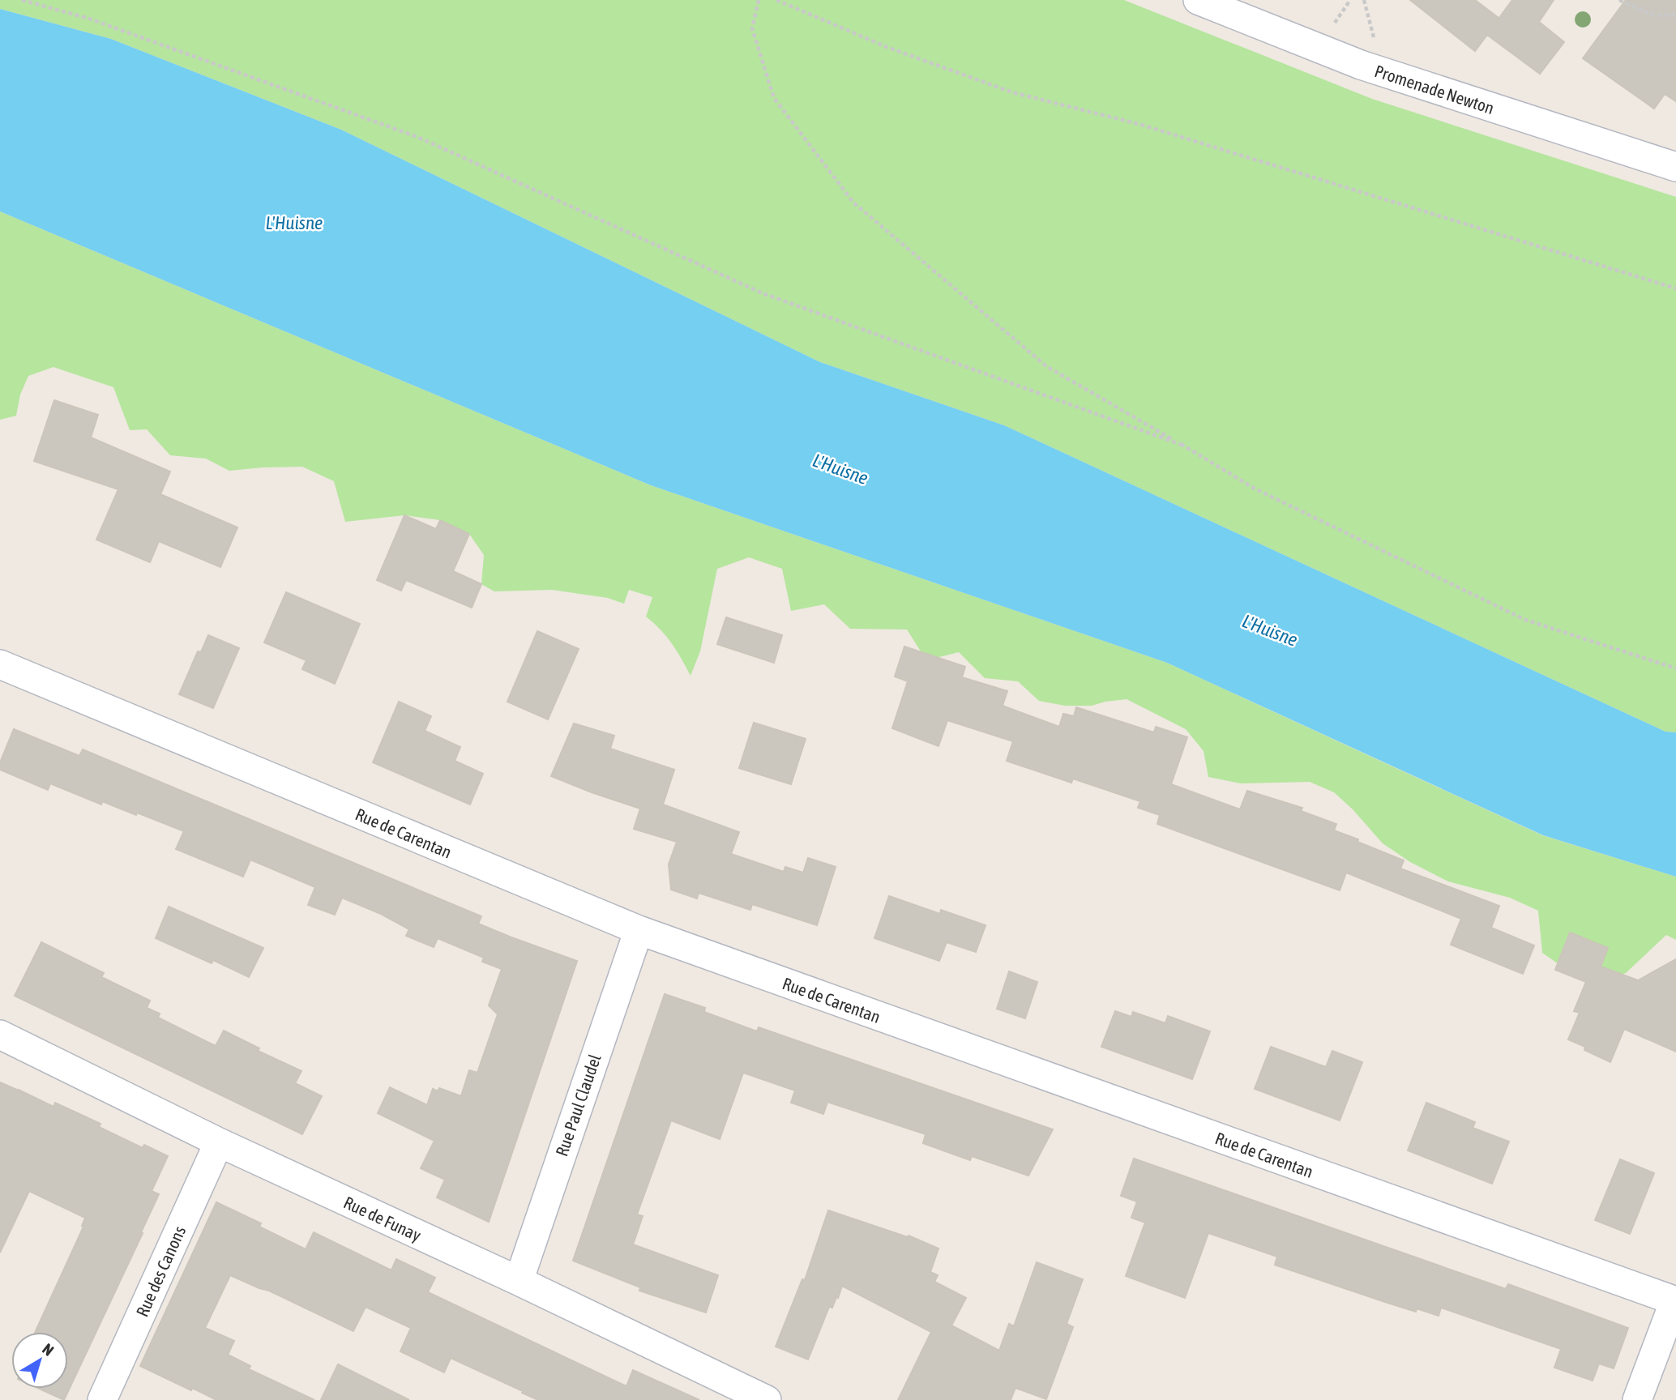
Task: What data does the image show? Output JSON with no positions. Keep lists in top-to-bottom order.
{
  "streets": {
    "street": [
      "Promenade Newton",
      "Rue de Carentan",
      "Rue Paul Claudel",
      "Rue de Funay",
      "Rue des Canons"
    ]
  },
  "crossings": [
    ["Rue de Carentan", "Rue Paul Claudel"],
    ["Rue Paul Claudel", "Rue de Funay"],
    ["Rue de Funay", "Rue des Canons"]
  ],
  "water": ["L'Huisne"],
  "north": "top right"
}
